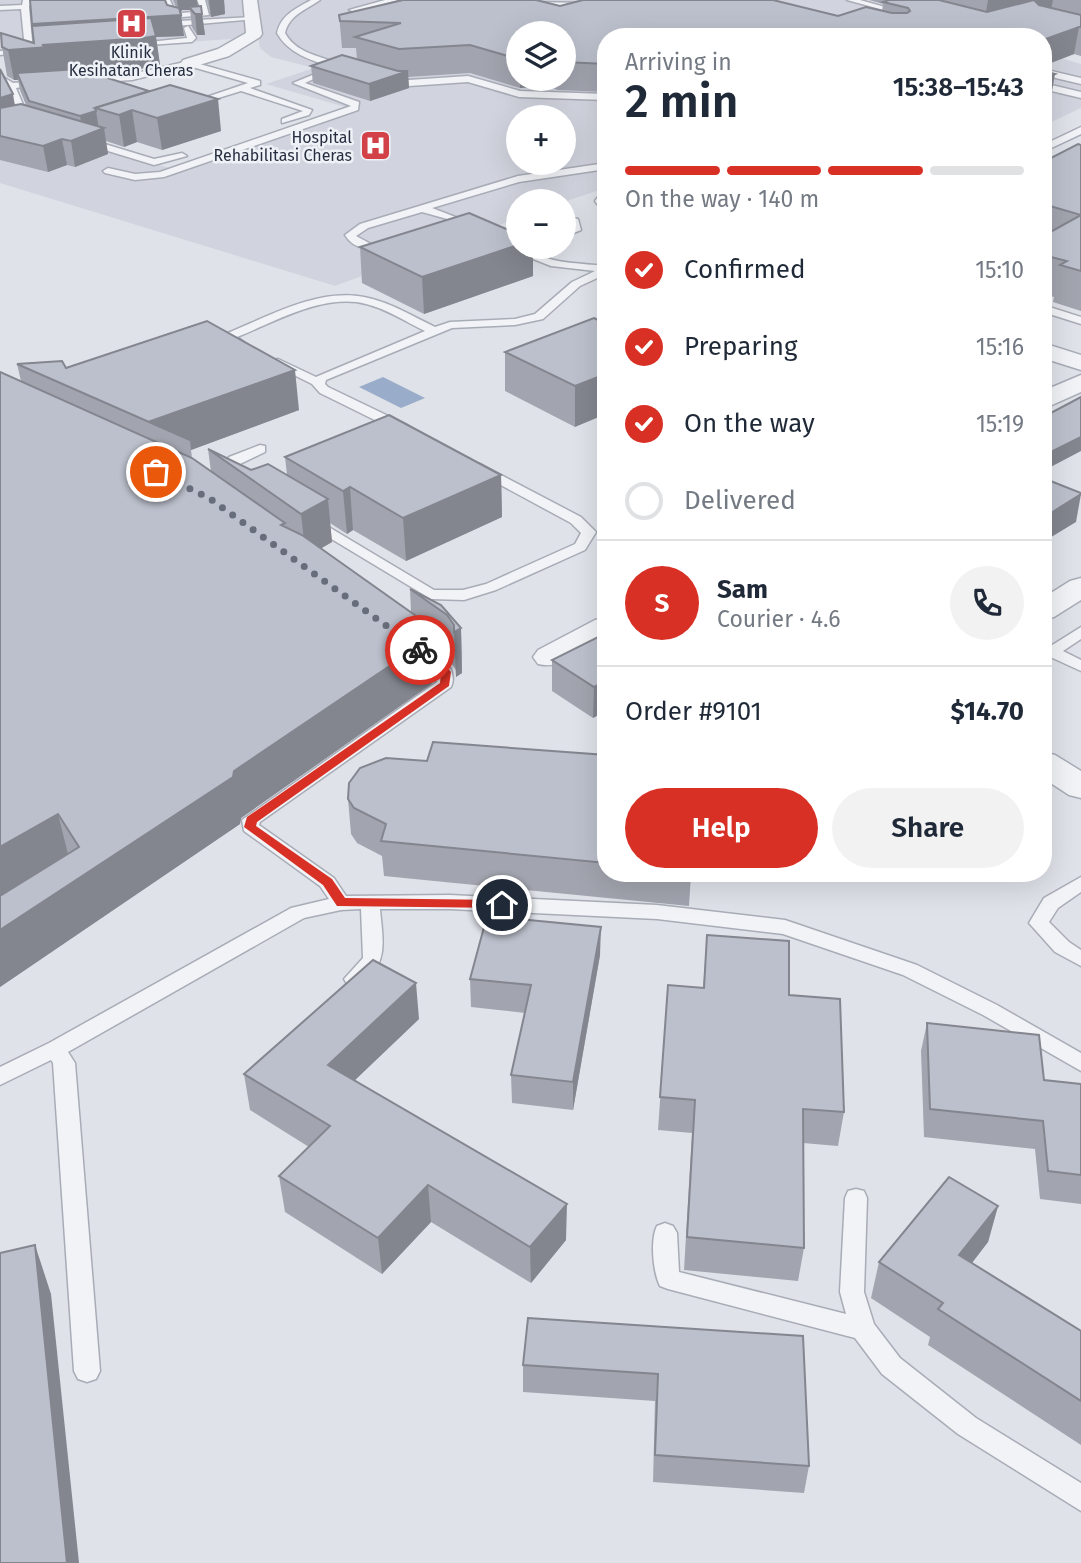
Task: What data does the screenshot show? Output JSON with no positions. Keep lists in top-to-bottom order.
{
  "places": {
    "hospital": ["Klinik Kesihatan Cheras", "Hospital Rehabilitasi Cheras"]
  },
  "page": {
    "map_buttons": ["+", "−"],
    "heading": ["2 min", "Arriving in", "15:38–15:43"],
    "panel": [
      "Sam",
      "Courier · 4.6",
      "Order #9101",
      "$14.70"
    ],
    "bar": "On the way · 140 m",
    "list": [
      ["Confirmed", "15:10"],
      ["Preparing", "15:16"],
      ["On the way", "15:19"],
      "Delivered"
    ],
    "round": "S",
    "buttons": ["Help", "Share"]
  }
}
